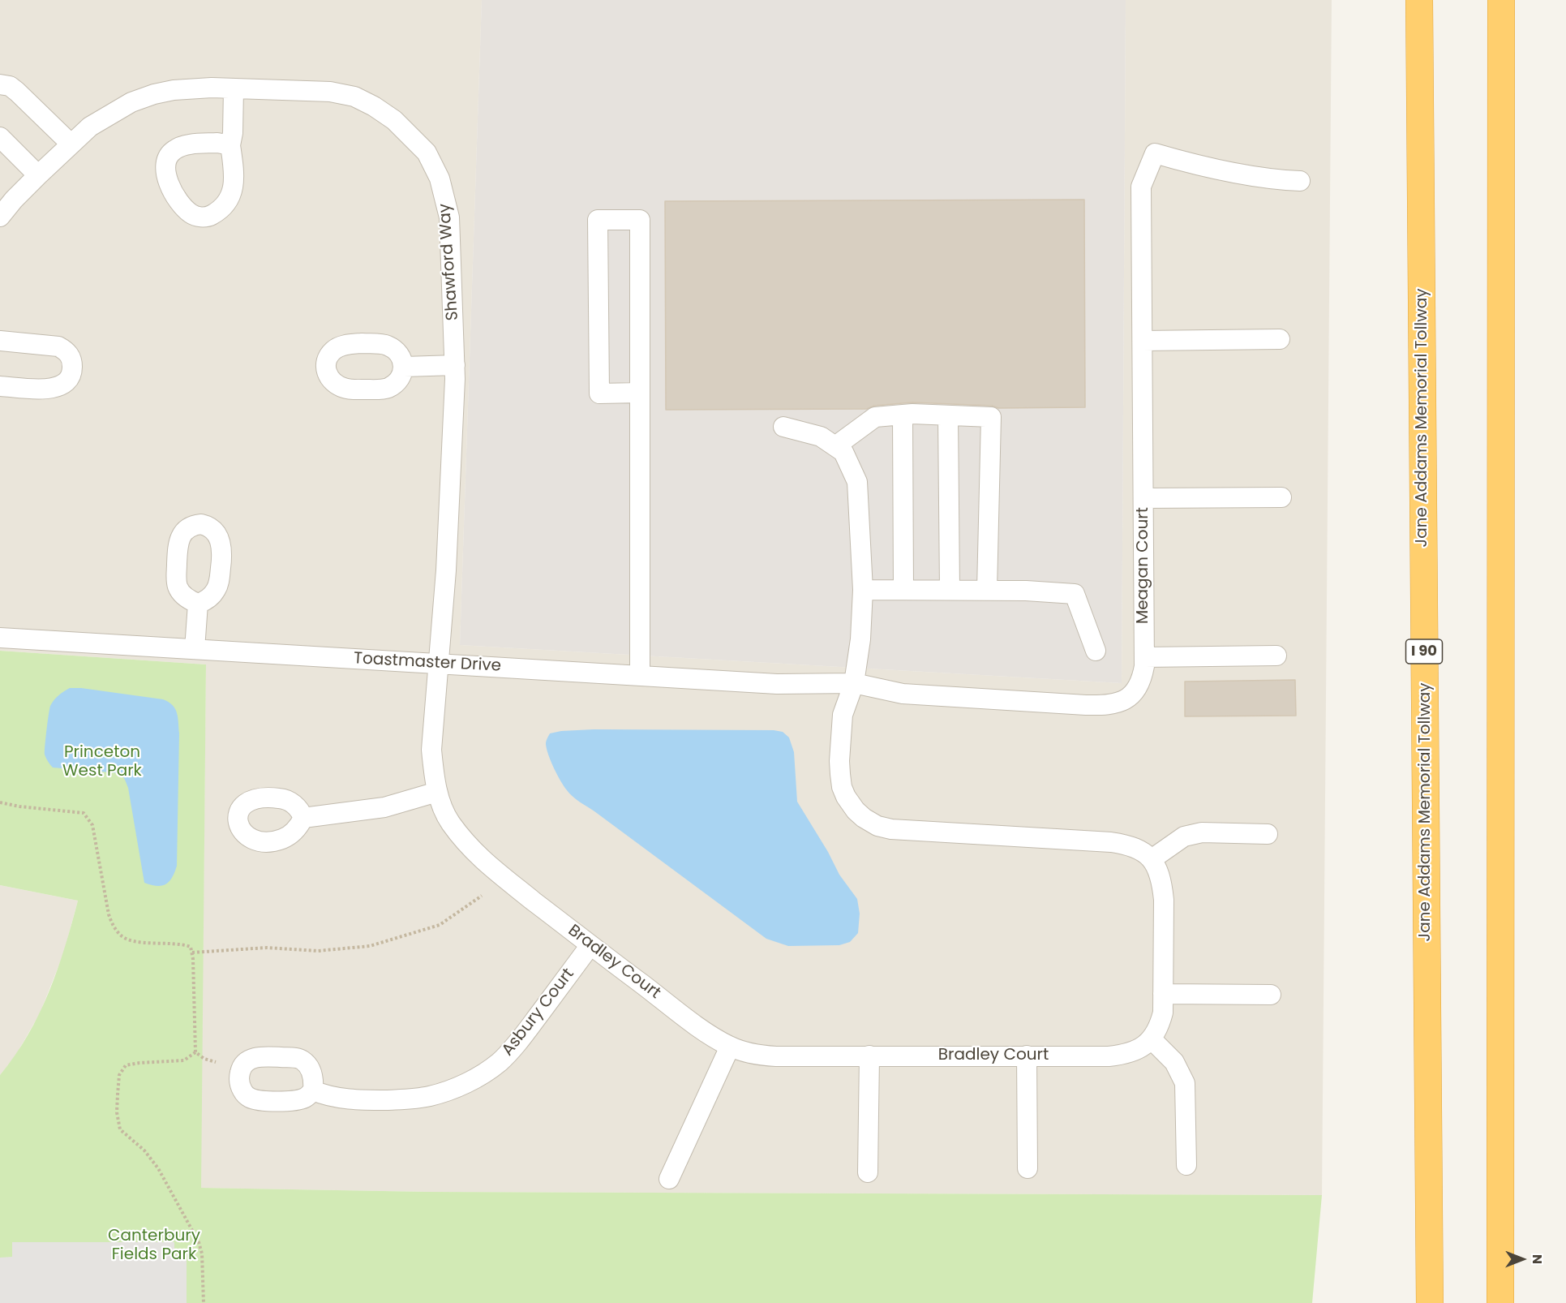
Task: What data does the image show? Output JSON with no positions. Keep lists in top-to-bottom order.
{
  "streets": {
    "highway": ["Jane Addams Memorial Tollway", "I 90"],
    "street": [
      "Shawford Way",
      "Meagan Court",
      "Toastmaster Drive",
      "Bradley Court",
      "Asbury Court"
    ]
  },
  "crossings": [
    ["Shawford Way", "Toastmaster Drive"],
    ["Shawford Way", "Bradley Court"],
    ["Meagan Court", "Toastmaster Drive"],
    ["Toastmaster Drive", "Bradley Court"],
    ["Bradley Court", "Asbury Court"]
  ],
  "parks": ["Princeton West Park", "Canterbury Fields Park"],
  "north": "right"
}
